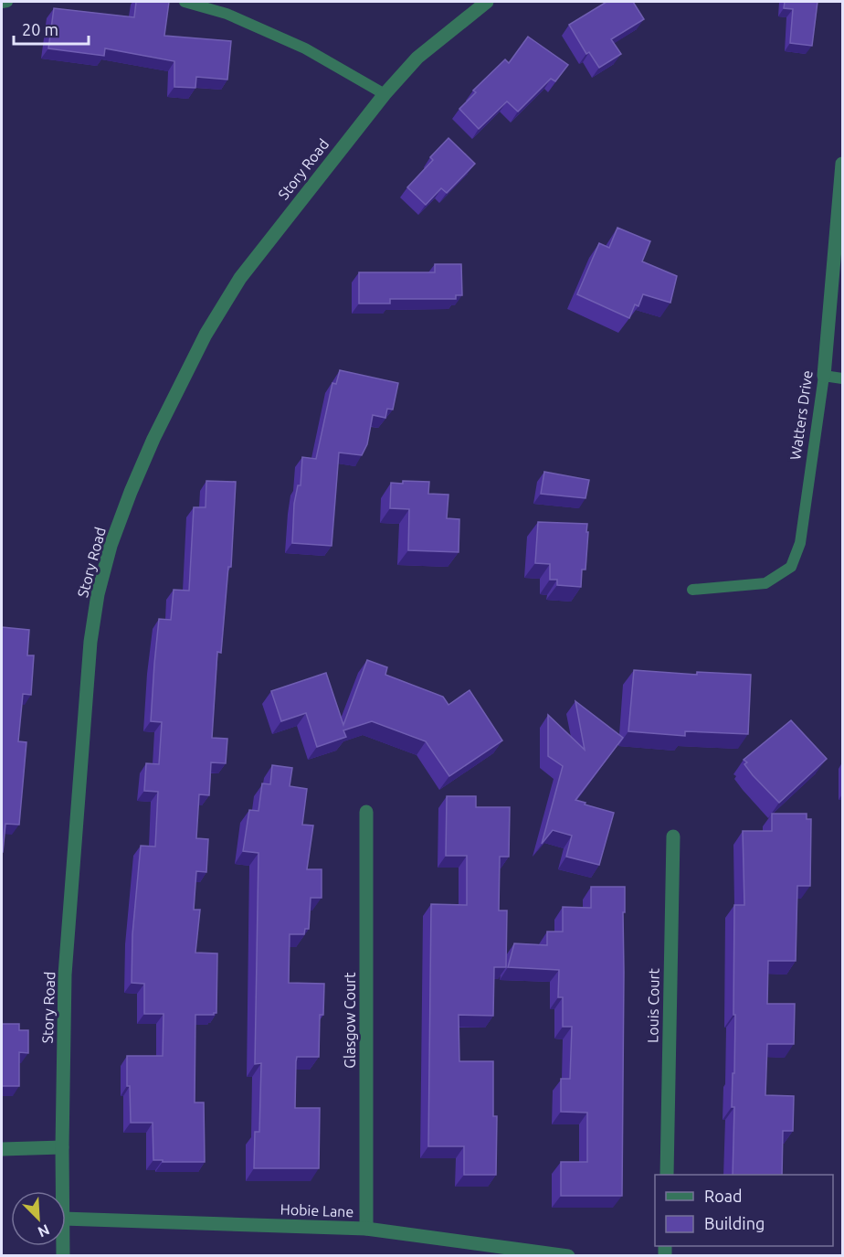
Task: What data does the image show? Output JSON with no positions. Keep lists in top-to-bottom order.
{
  "streets": {
    "street": [
      "Story Road",
      "Watters Drive",
      "Louis Court",
      "Glasgow Court",
      "Hobie Lane"
    ]
  },
  "crossings": [
    ["Glasgow Court", "Hobie Lane"]
  ],
  "legend": ["Road", "Building"],
  "scale_bar": "20 m",
  "north": "bottom right"
}
